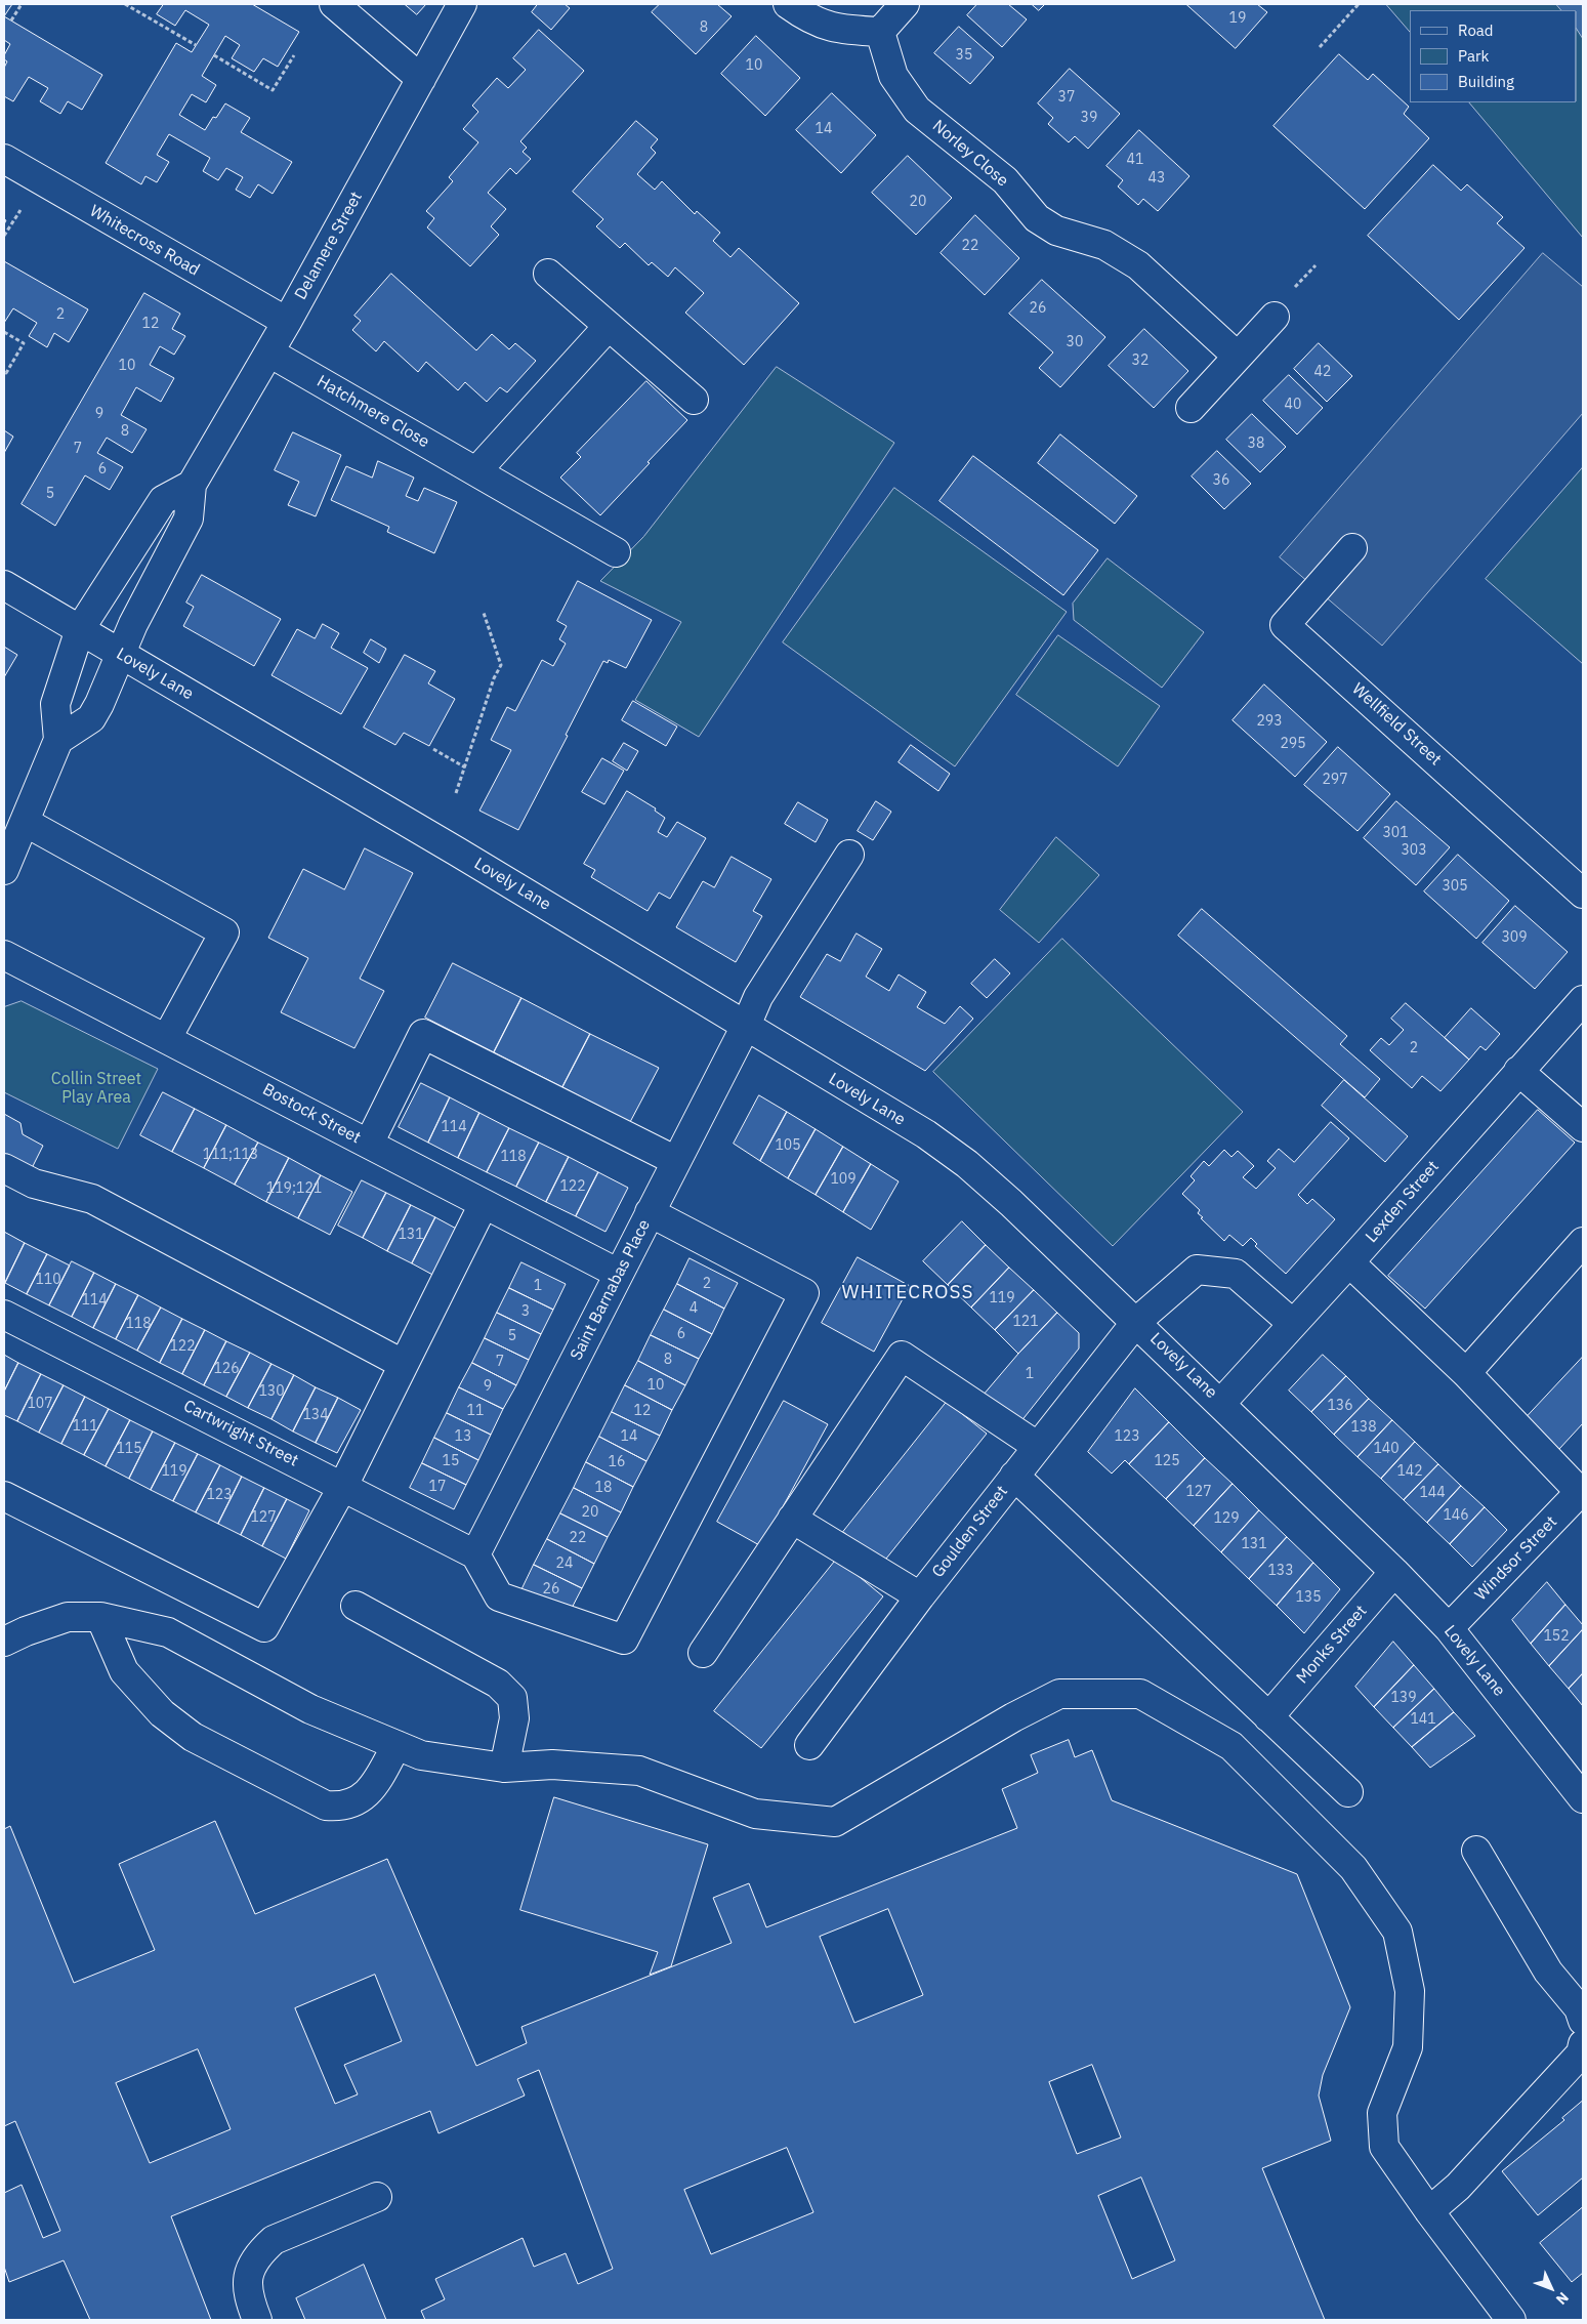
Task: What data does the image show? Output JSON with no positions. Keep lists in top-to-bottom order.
{
  "streets": {
    "street": [
      "Norley Close",
      "Whitecross Road",
      "Delamere Street",
      "Hatchmere Close",
      "Lovely Lane",
      "Wellfield Street",
      "Bostock Street",
      "Lexden Street",
      "Saint Barnabas Place",
      "Cartwright Street",
      "Goulden Street",
      "Windsor Street",
      "Monks Street"
    ]
  },
  "crossings": [
    ["Whitecross Road", "Delamere Street"],
    ["Delamere Street", "Hatchmere Close"],
    ["Delamere Street", "Lovely Lane"],
    ["Lovely Lane", "Lexden Street"],
    ["Lovely Lane", "Saint Barnabas Place"],
    ["Lovely Lane", "Goulden Street"],
    ["Lovely Lane", "Windsor Street"],
    ["Lovely Lane", "Monks Street"],
    ["Bostock Street", "Saint Barnabas Place"],
    ["Lexden Street", "Goulden Street"],
    ["Saint Barnabas Place", "Cartwright Street"]
  ],
  "districts": ["WHITECROSS"],
  "parks": ["Collin Street Play Area"],
  "house_numbers": [
    "19",
    "8",
    "35",
    "10",
    "37",
    "39",
    "14",
    "41",
    "43",
    "20",
    "22",
    "26",
    "2",
    "12",
    "30",
    "32",
    "10",
    "42",
    "40",
    "9",
    "8",
    "38",
    "7",
    "6",
    "36",
    "5",
    "293",
    "295",
    "297",
    "301",
    "303",
    "305",
    "309",
    "2",
    "114",
    "105",
    "111;113",
    "118",
    "109",
    "122",
    "119;121",
    "131",
    "110",
    "2",
    "1",
    "119",
    "114",
    "4",
    "3",
    "121",
    "118",
    "6",
    "5",
    "122",
    "8",
    "7",
    "126",
    "1",
    "10",
    "9",
    "130",
    "107",
    "136",
    "11",
    "12",
    "134",
    "111",
    "138",
    "13",
    "14",
    "123",
    "115",
    "140",
    "15",
    "125",
    "16",
    "119",
    "142",
    "17",
    "18",
    "127",
    "144",
    "123",
    "20",
    "146",
    "127",
    "129",
    "22",
    "131",
    "24",
    "133",
    "26",
    "135",
    "152",
    "139",
    "141"
  ],
  "legend": ["Road", "Park", "Building"],
  "north": "bottom right"
}
